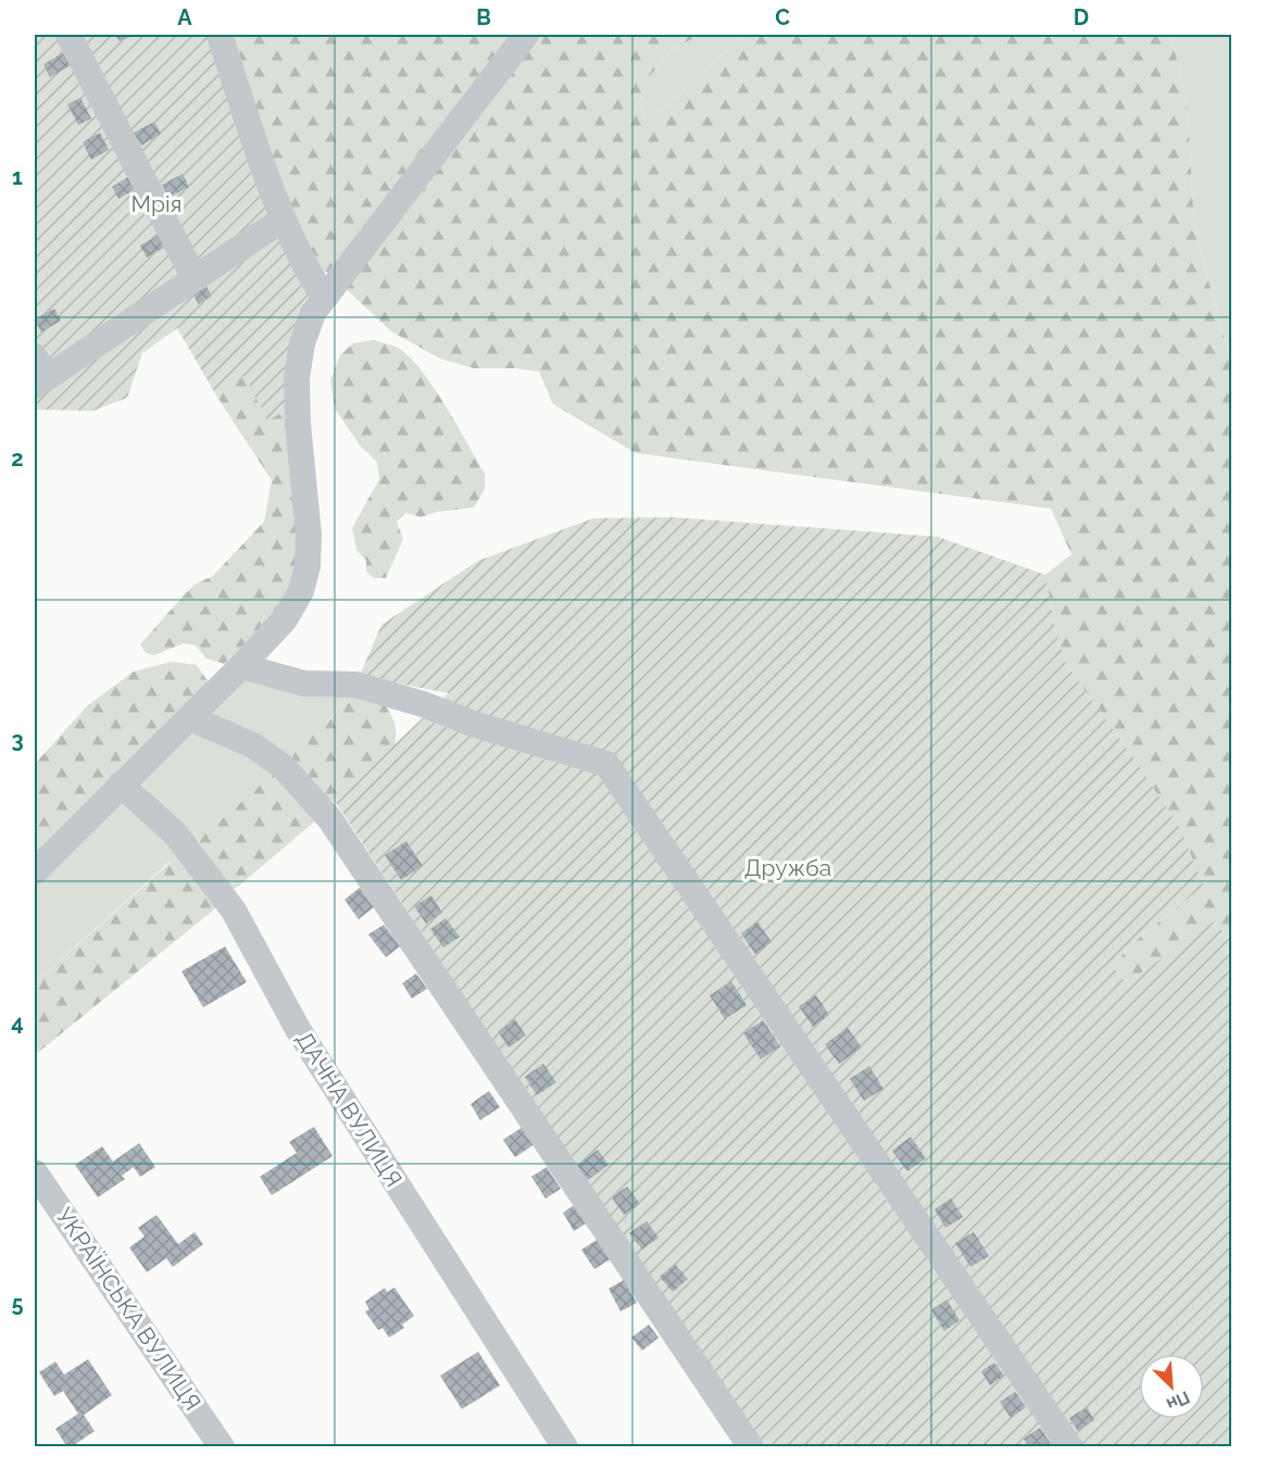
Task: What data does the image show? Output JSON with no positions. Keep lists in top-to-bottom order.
{
  "streets": {
    "street": ["ДАЧНА ВУЛИЦЯ", "УКРАЇНСЬКА ВУЛИЦЯ"]
  },
  "parks": ["Мрія", "Дружба"],
  "north": "bottom right",
  "grid": {
    "columns": [
      "A",
      "B",
      "C",
      "D"
    ],
    "rows": [
      "1",
      "2",
      "3",
      "4",
      "5"
    ]
  }
}
